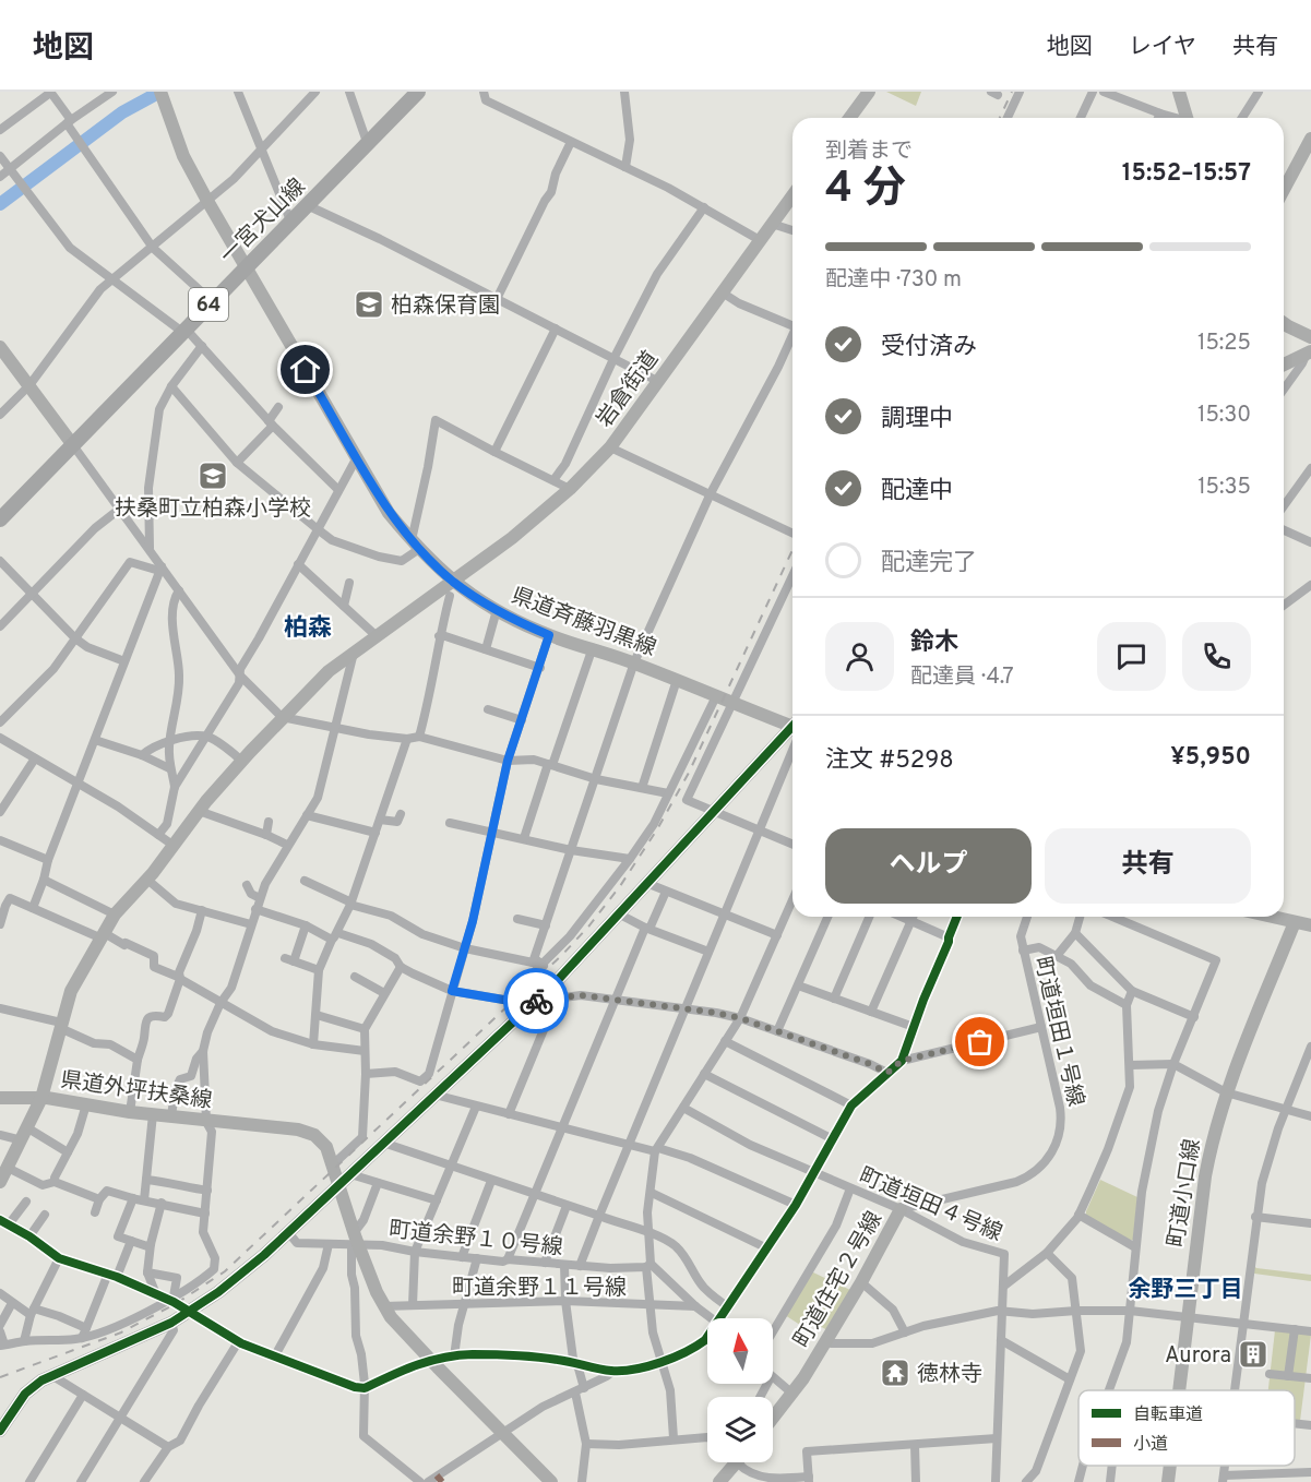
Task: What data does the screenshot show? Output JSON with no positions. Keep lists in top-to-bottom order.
{
  "streets": {
    "main road": ["一宮犬山線", "64"],
    "street": [
      "岩倉街道",
      "県道斉藤羽黒線",
      "町道垣田１号線",
      "県道外坪扶桑線",
      "町道小口線",
      "町道垣田４号線",
      "町道余野１０号線",
      "町道住宅２号線",
      "町道余野１１号線"
    ]
  },
  "crossings": [
    ["一宮犬山線", "県道斉藤羽黒線"],
    ["岩倉街道", "県道斉藤羽黒線"],
    ["岩倉街道", "県道外坪扶桑線"],
    ["県道斉藤羽黒線", "県道外坪扶桑線"],
    ["町道垣田１号線", "町道垣田４号線"],
    ["町道垣田１号線", "町道住宅２号線"],
    ["県道外坪扶桑線", "町道余野１０号線"],
    ["県道外坪扶桑線", "町道余野１１号線"],
    ["町道垣田４号線", "町道住宅２号線"]
  ],
  "districts": ["柏森", "余野三丁目"],
  "places": {
    "school or university": ["柏森保育園", "扶桑町立柏森小学校"],
    "building": ["Aurora"],
    "temple": ["徳林寺"]
  },
  "legend": ["自転車道", "小道"],
  "north": "top",
  "page": {
    "header": "地図",
    "nav": ["地図", "レイヤ", "共有"],
    "heading": ["4 分", "到着まで", "15:52–15:57"],
    "panel": [
      "鈴木",
      "配達員 · 4.7",
      "注文 #5298",
      "¥5,950"
    ],
    "bar": "配達中 · 730 m",
    "list": [
      ["受付済み", "15:25"],
      ["調理中", "15:30"],
      ["配達中", "15:35"],
      "配達完了"
    ],
    "buttons": ["ヘルプ", "共有"]
  }
}
